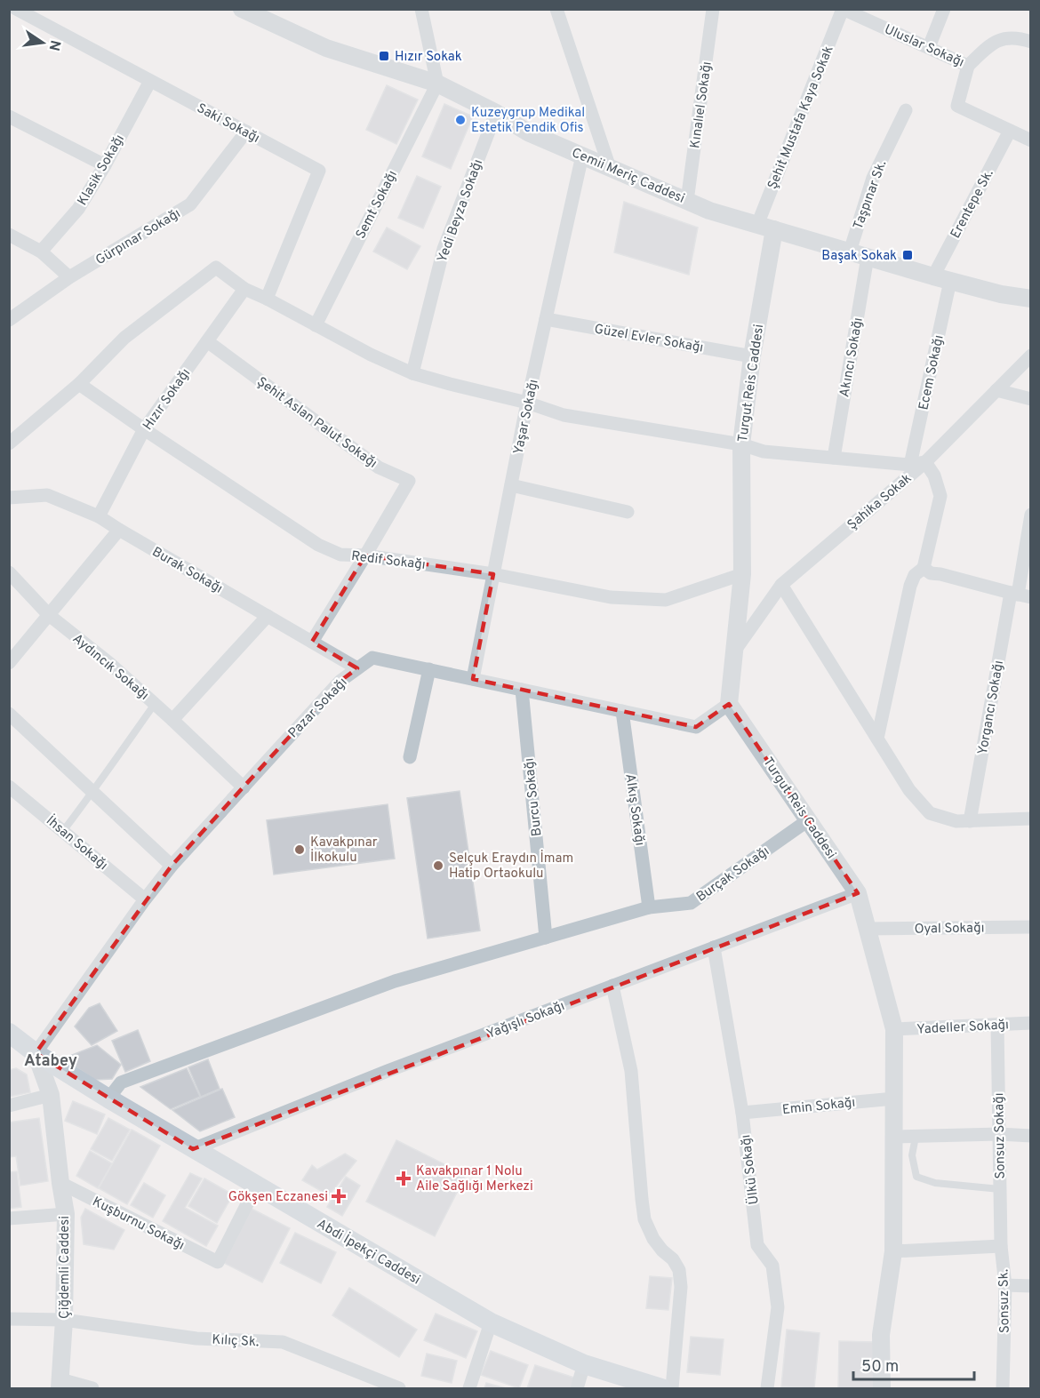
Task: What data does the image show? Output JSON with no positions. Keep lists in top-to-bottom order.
{
  "streets": {
    "main road": ["Abdi İpekçi Caddesi"],
    "street": [
      "Uluslar Sokağı",
      "Kınalıel Sokağı",
      "Şehit Mustafa Kaya Sokak",
      "Saki Sokağı",
      "Klasik Sokağı",
      "Cemii Meriç Caddesi",
      "Taşpınar Sk.",
      "Erentepe Sk.",
      "Semt Sokağı",
      "Yedi Beyza Sokağı",
      "Gürpınar Sokağı",
      "Güzel Evler Sokağı",
      "Akıncı Sokağı",
      "Ecem Sokağı",
      "Turgut Reis Caddesi",
      "Hızır Sokağı",
      "Yaşar Sokağı",
      "Şehit Aslan Palut Sokağı",
      "Şahika Sokak",
      "Redif Sokağı",
      "Burak Sokağı",
      "Aydıncık Sokağı",
      "Pazar Sokağı",
      "Yorgancı Sokağı",
      "Burcu Sokağı",
      "Alkış Sokağı",
      "İhsan Sokağı",
      "Burçak Sokağı",
      "Oyal Sokağı",
      "Yağışlı Sokağı",
      "Yadeller Sokağı",
      "Emin Sokağı",
      "Sonsuz Sokağı",
      "Ülkü Sokağı",
      "Kuşburnu Sokağı",
      "Çiğdemli Caddesi",
      "Sonsuz Sk.",
      "Kılıç Sk."
    ]
  },
  "crossings": [
    ["Uluslar Sokağı", "Şehit Mustafa Kaya Sokak"],
    ["Kınalıel Sokağı", "Cemii Meriç Caddesi"],
    ["Şehit Mustafa Kaya Sokak", "Cemii Meriç Caddesi"],
    ["Şehit Mustafa Kaya Sokak", "Turgut Reis Caddesi"],
    ["Saki Sokağı", "Klasik Sokağı"],
    ["Saki Sokağı", "Gürpınar Sokağı"],
    ["Cemii Meriç Caddesi", "Taşpınar Sk."],
    ["Cemii Meriç Caddesi", "Erentepe Sk."],
    ["Cemii Meriç Caddesi", "Semt Sokağı"],
    ["Cemii Meriç Caddesi", "Yedi Beyza Sokağı"],
    ["Cemii Meriç Caddesi", "Akıncı Sokağı"],
    ["Cemii Meriç Caddesi", "Ecem Sokağı"],
    ["Cemii Meriç Caddesi", "Turgut Reis Caddesi"],
    ["Cemii Meriç Caddesi", "Yaşar Sokağı"],
    ["Erentepe Sk.", "Ecem Sokağı"],
    ["Güzel Evler Sokağı", "Turgut Reis Caddesi"],
    ["Güzel Evler Sokağı", "Yaşar Sokağı"],
    ["Turgut Reis Caddesi", "Şahika Sokak"],
    ["Turgut Reis Caddesi", "Redif Sokağı"],
    ["Turgut Reis Caddesi", "Pazar Sokağı"],
    ["Turgut Reis Caddesi", "Burçak Sokağı"],
    ["Turgut Reis Caddesi", "Oyal Sokağı"],
    ["Turgut Reis Caddesi", "Yağışlı Sokağı"],
    ["Turgut Reis Caddesi", "Yadeller Sokağı"],
    ["Turgut Reis Caddesi", "Emin Sokağı"],
    ["Hızır Sokağı", "Şehit Aslan Palut Sokağı"],
    ["Hızır Sokağı", "Redif Sokağı"],
    ["Hızır Sokağı", "Burak Sokağı"],
    ["Yaşar Sokağı", "Redif Sokağı"],
    ["Yaşar Sokağı", "Pazar Sokağı"],
    ["Şehit Aslan Palut Sokağı", "Redif Sokağı"],
    ["Şehit Aslan Palut Sokağı", "Burak Sokağı"],
    ["Burak Sokağı", "Pazar Sokağı"],
    ["Aydıncık Sokağı", "Pazar Sokağı"],
    ["Pazar Sokağı", "Burcu Sokağı"],
    ["Pazar Sokağı", "Alkış Sokağı"],
    ["Pazar Sokağı", "İhsan Sokağı"],
    ["Pazar Sokağı", "Abdi İpekçi Caddesi"],
    ["Pazar Sokağı", "Çiğdemli Caddesi"],
    ["Burcu Sokağı", "Burçak Sokağı"],
    ["Alkış Sokağı", "Burçak Sokağı"],
    ["Burçak Sokağı", "Abdi İpekçi Caddesi"],
    ["Yağışlı Sokağı", "Ülkü Sokağı"],
    ["Yağışlı Sokağı", "Abdi İpekçi Caddesi"],
    ["Yadeller Sokağı", "Sonsuz Sokağı"],
    ["Emin Sokağı", "Ülkü Sokağı"],
    ["Sonsuz Sokağı", "Sonsuz Sk."],
    ["Kuşburnu Sokağı", "Abdi İpekçi Caddesi"],
    ["Kuşburnu Sokağı", "Çiğdemli Caddesi"],
    ["Abdi İpekçi Caddesi", "Çiğdemli Caddesi"],
    ["Çiğdemli Caddesi", "Kılıç Sk."]
  ],
  "districts": ["Atabey"],
  "places": {
    "transit": ["Hızır Sokak", "Başak Sokak"],
    "other": ["Kuzeygrup Medikal Estetik Pendik Ofis", "Kavakpınar İlkokulu", "Selçuk Eraydın İmam Hatip Ortaokulu"],
    "health": ["Kavakpınar 1 Nolu Aile Sağlığı Merkezi", "Gökşen Eczanesi"]
  },
  "scale_bar": "50 m",
  "north": "right"
}
